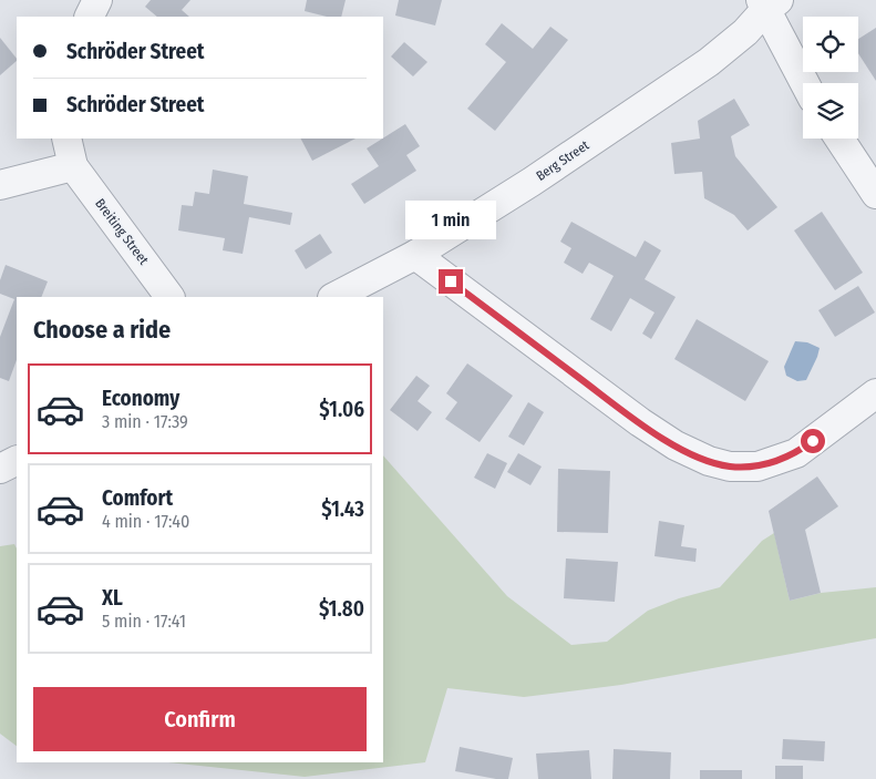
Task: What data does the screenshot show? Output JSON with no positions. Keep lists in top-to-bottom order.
{
  "streets": {
    "street": ["Berg Street", "Breiting Street"]
  },
  "page": {
    "banner": ["Schröder Street", "Schröder Street"],
    "bubble": "1 min",
    "heading": "Choose a ride",
    "list": [
      {
        "name": "Economy",
        "note": "3 min · 17:39",
        "value": "$1.06"
      },
      {
        "name": "Comfort",
        "note": "4 min · 17:40",
        "value": "$1.43"
      },
      {
        "name": "XL",
        "note": "5 min · 17:41",
        "value": "$1.80"
      }
    ],
    "buttons": "Confirm"
  }
}
